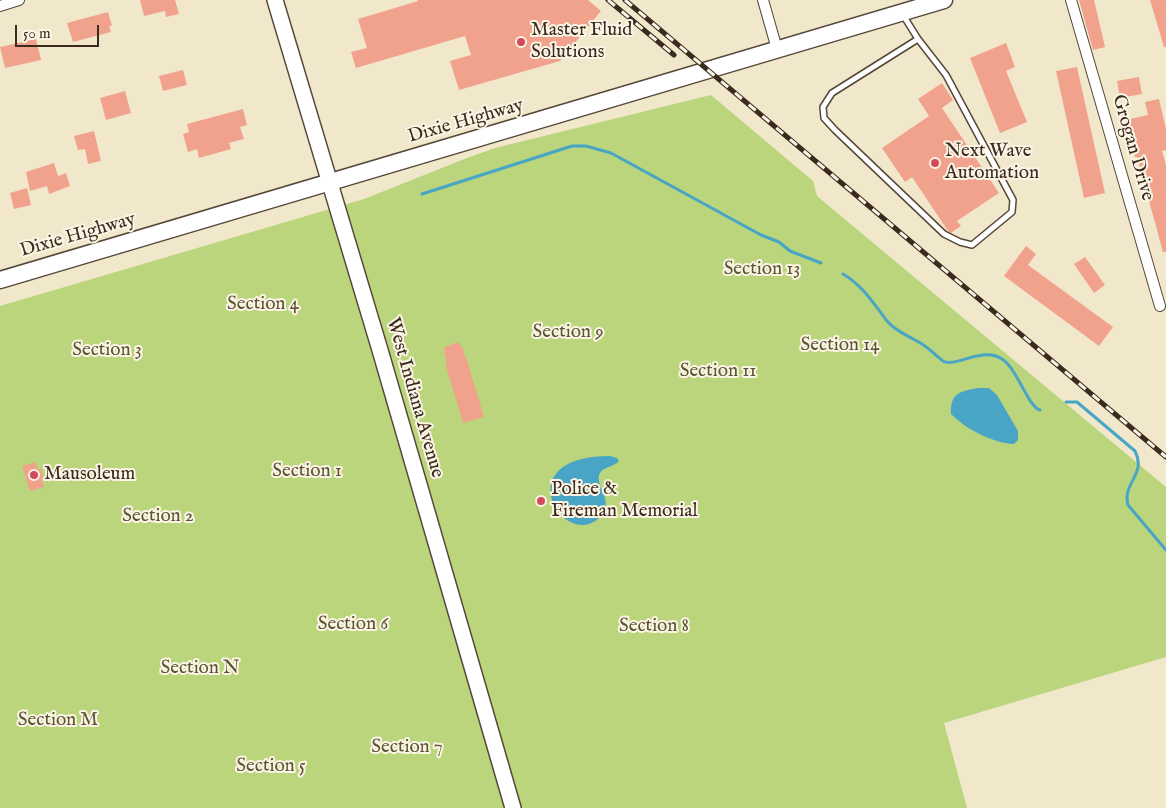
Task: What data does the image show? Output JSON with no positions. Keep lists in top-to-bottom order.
{
  "streets": {
    "main road": ["Dixie Highway", "West Indiana Avenue"],
    "street": ["Grogan Drive"]
  },
  "crossings": [
    ["Dixie Highway", "West Indiana Avenue"]
  ],
  "parks": [
    "Section 13",
    "Section 4",
    "Section 9",
    "Section 14",
    "Section 3",
    "Section 11",
    "Section 1",
    "Section 2",
    "Section 6",
    "Section 8",
    "Section N",
    "Section M",
    "Section 7",
    "Section 5"
  ],
  "places": [
    "Master Fluid Solutions",
    "Next Wave Automation",
    "Mausoleum",
    "Police & Fireman Memorial"
  ],
  "scale_bar": "50 m"
}
